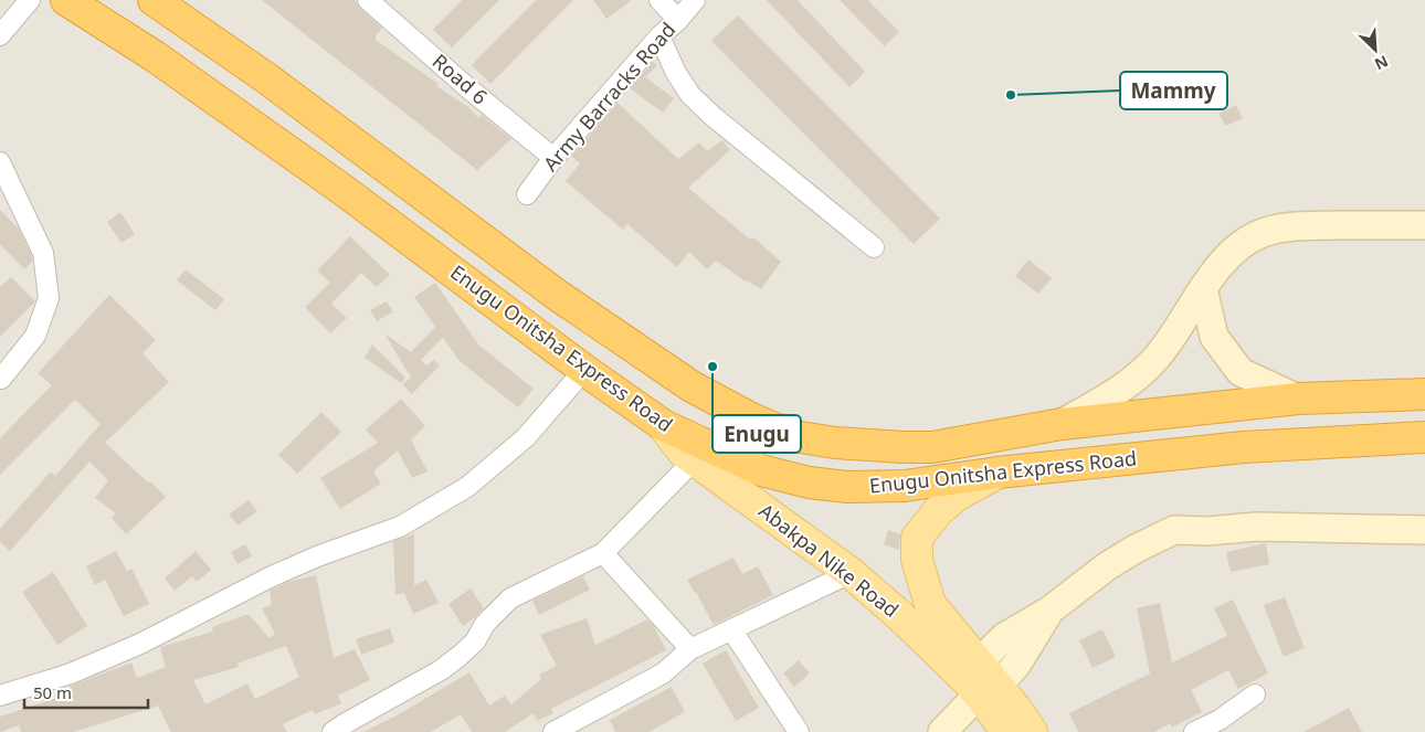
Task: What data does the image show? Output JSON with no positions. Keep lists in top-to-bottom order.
{
  "streets": {
    "highway": ["Enugu Onitsha Express Road"],
    "main road": ["Abakpa Nike Road"],
    "street": ["Road 6", "Army Barracks Road"]
  },
  "crossings": [
    ["Road 6", "Army Barracks Road"],
    ["Enugu Onitsha Express Road", "Abakpa Nike Road"]
  ],
  "places": ["Mammy", "Enugu"],
  "scale_bar": "50 m",
  "north": "bottom right"
}
